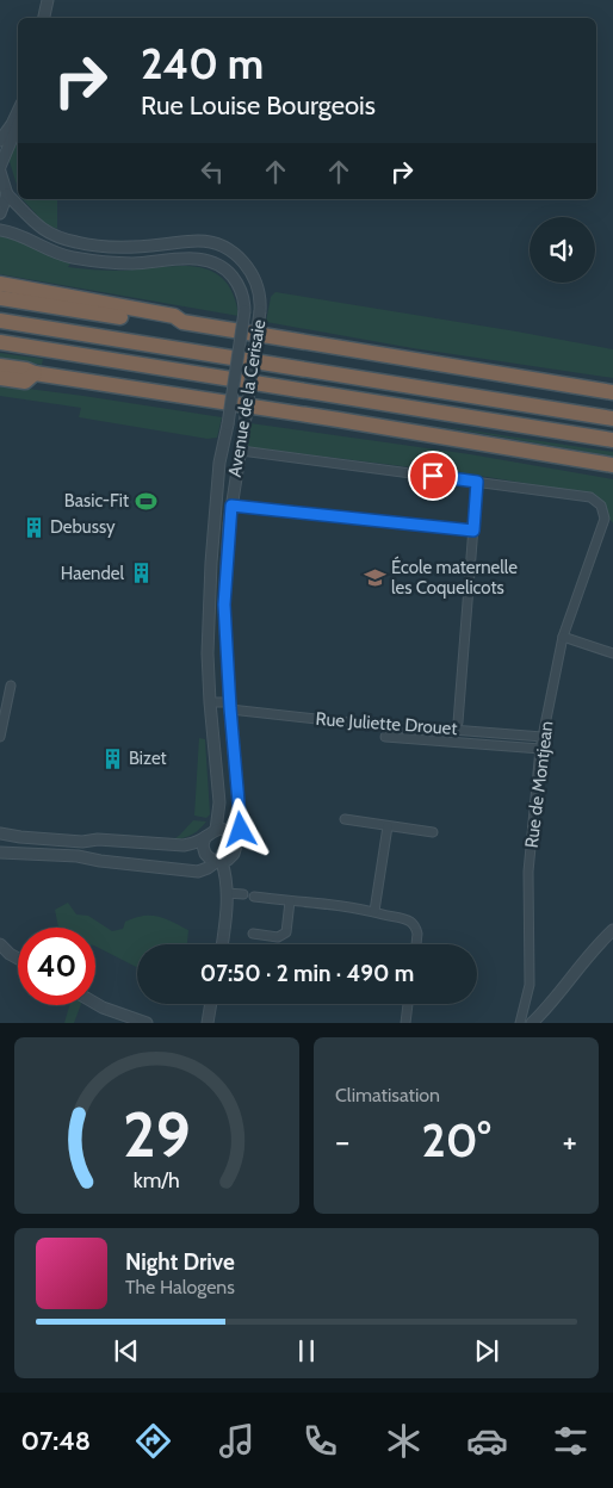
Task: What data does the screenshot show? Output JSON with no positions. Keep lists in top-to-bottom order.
{
  "streets": {
    "street": ["Avenue de la Cerisaie", "Rue Juliette Drouet", "Rue de Montjean"]
  },
  "crossings": [
    ["Avenue de la Cerisaie", "Rue Juliette Drouet"],
    ["Rue Juliette Drouet", "Rue de Montjean"]
  ],
  "places": {
    "sports": ["Basic-Fit"],
    "building": ["Debussy", "Haendel", "Bizet"],
    "school or university": ["École maternelle les Coquelicots"]
  },
  "page": {
    "turn": ["240 m", "Rue Louise Bourgeois"],
    "limit": "40",
    "trip": "07:50 · 2 min · 490 m",
    "tile": "Climatisation",
    "heat": ["−", "20°", "+"],
    "song": ["Night Drive", "The Halogens"],
    "tabs": "07:48",
    "gauge": ["29", "km/h"]
  }
}
